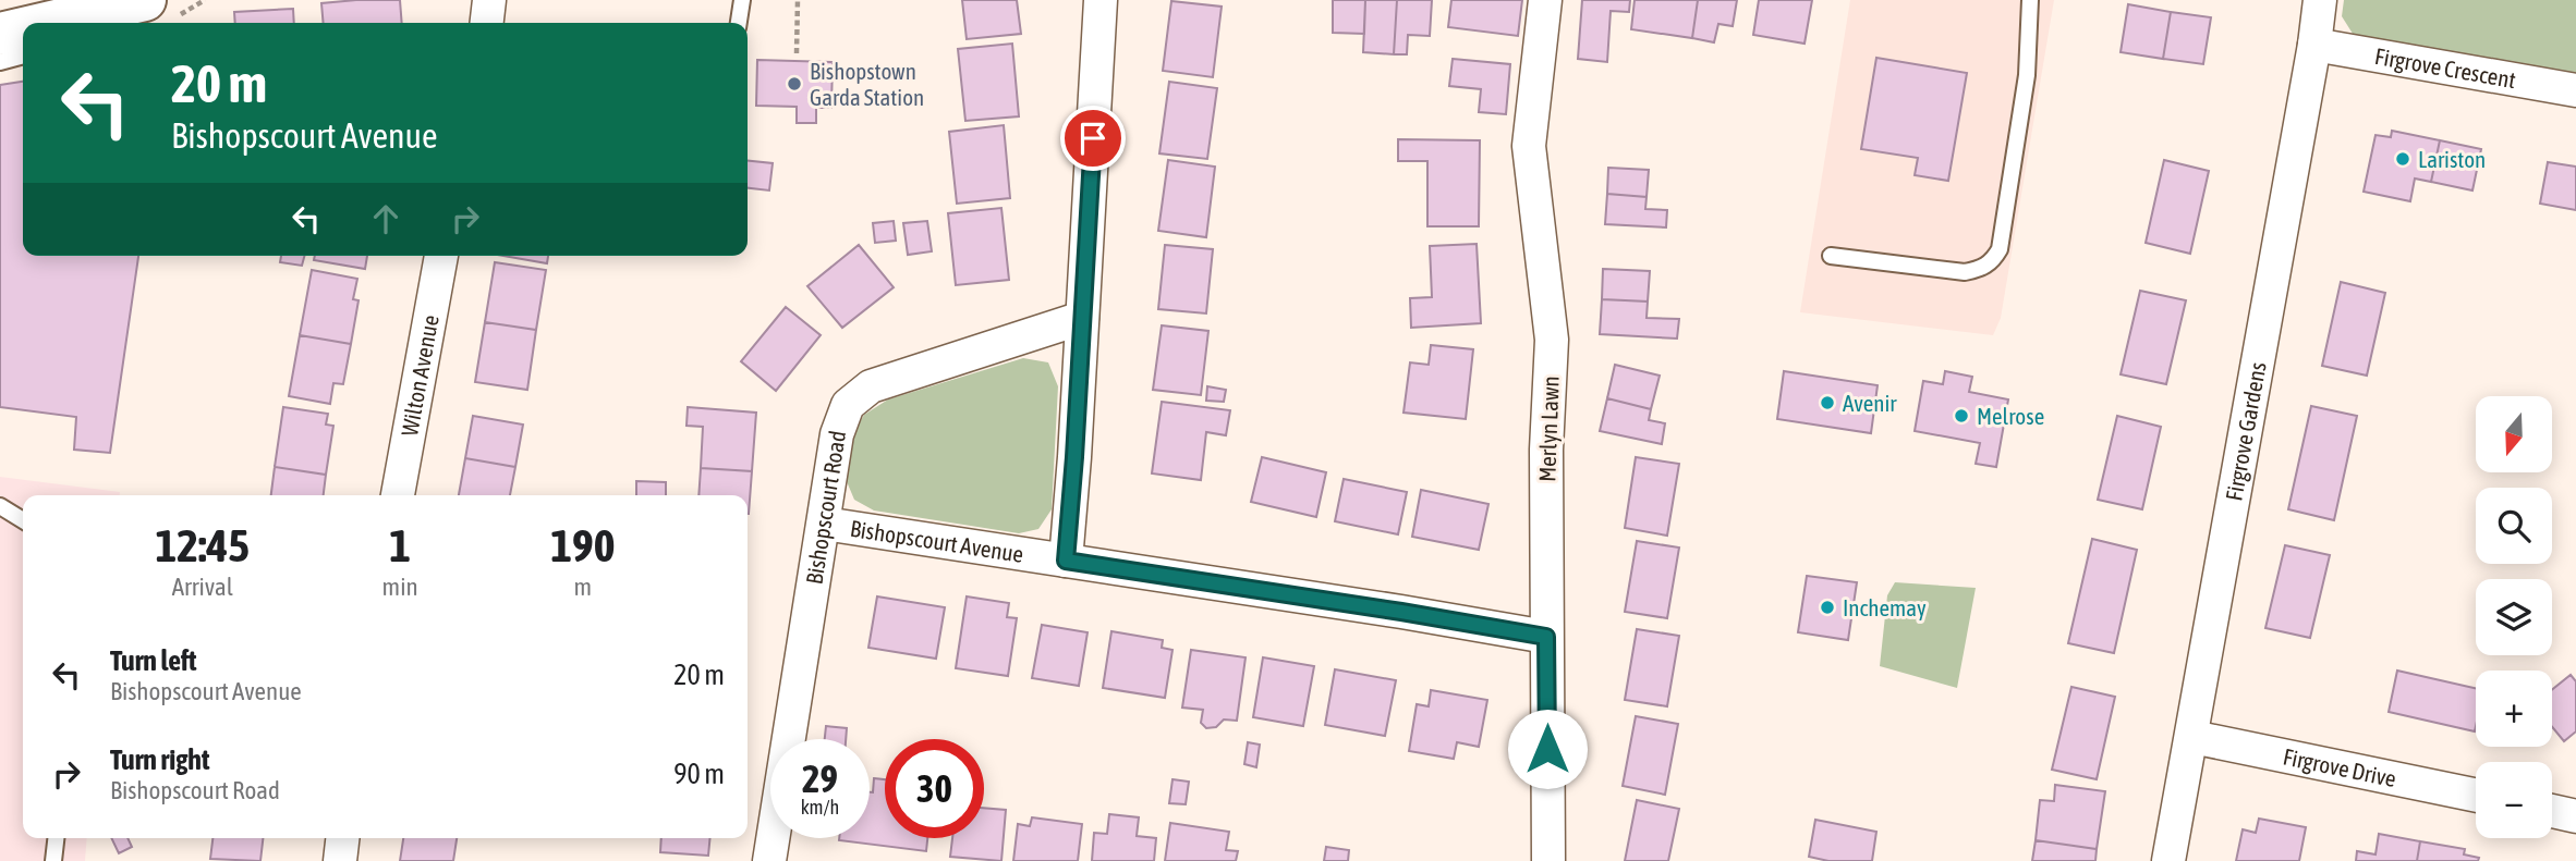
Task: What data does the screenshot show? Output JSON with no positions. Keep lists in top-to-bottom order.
{
  "streets": {
    "street": [
      "Firgrove Crescent",
      "Wilton Avenue",
      "Merlyn Lawn",
      "Firgrove Gardens",
      "Bishopscourt Road",
      "Bishopscourt Avenue",
      "Firgrove Drive"
    ]
  },
  "crossings": [
    ["Firgrove Crescent", "Firgrove Gardens"],
    ["Merlyn Lawn", "Bishopscourt Avenue"],
    ["Firgrove Gardens", "Firgrove Drive"],
    ["Bishopscourt Road", "Bishopscourt Avenue"]
  ],
  "places": [
    "Bishopstown Garda Station",
    "Lariston",
    "Avenir",
    "Melrose",
    "Inchemay"
  ],
  "north": "bottom",
  "page": {
    "turn": ["20 m", "Bishopscourt Avenue"],
    "map_buttons": ["+", "−"],
    "eta": [
      "12:45",
      "Arrival",
      "1",
      "min",
      "190",
      "m"
    ],
    "list": [
      {
        "name": "Turn left",
        "note": "Bishopscourt Avenue",
        "value": "20 m"
      },
      {
        "name": "Turn right",
        "note": "Bishopscourt Road",
        "value": "90 m"
      }
    ],
    "speed": "29 km/h",
    "limit": "30"
  }
}
